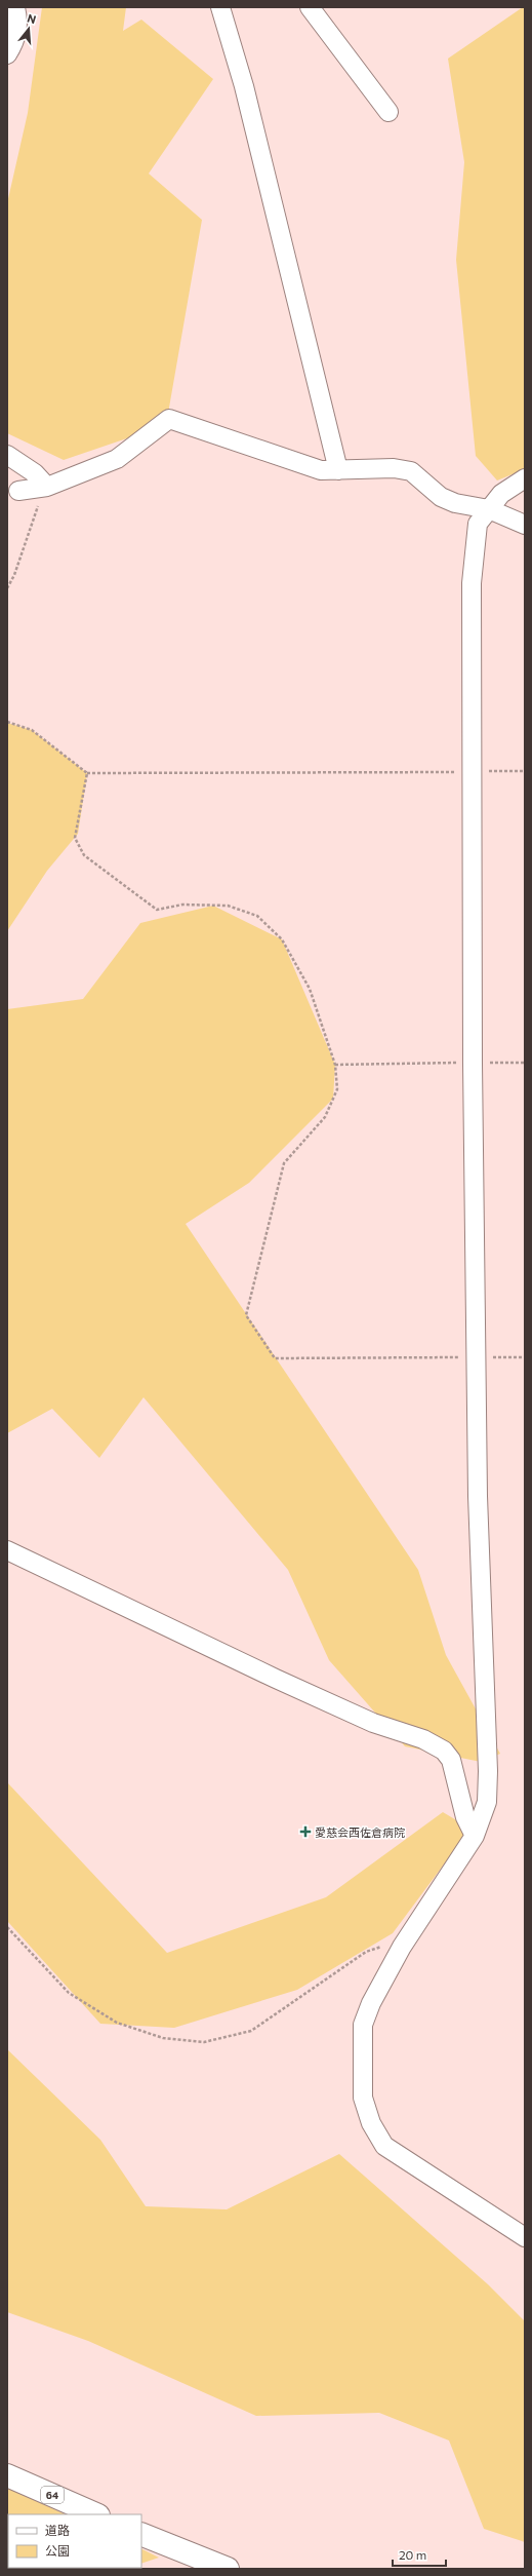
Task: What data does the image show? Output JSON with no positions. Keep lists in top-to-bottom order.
{
  "streets": {
    "main road": ["64"]
  },
  "places": {
    "health": ["愛慈会西佐倉病院"]
  },
  "legend": ["道路", "公園"],
  "scale_bar": "20 m",
  "north": "top"
}
